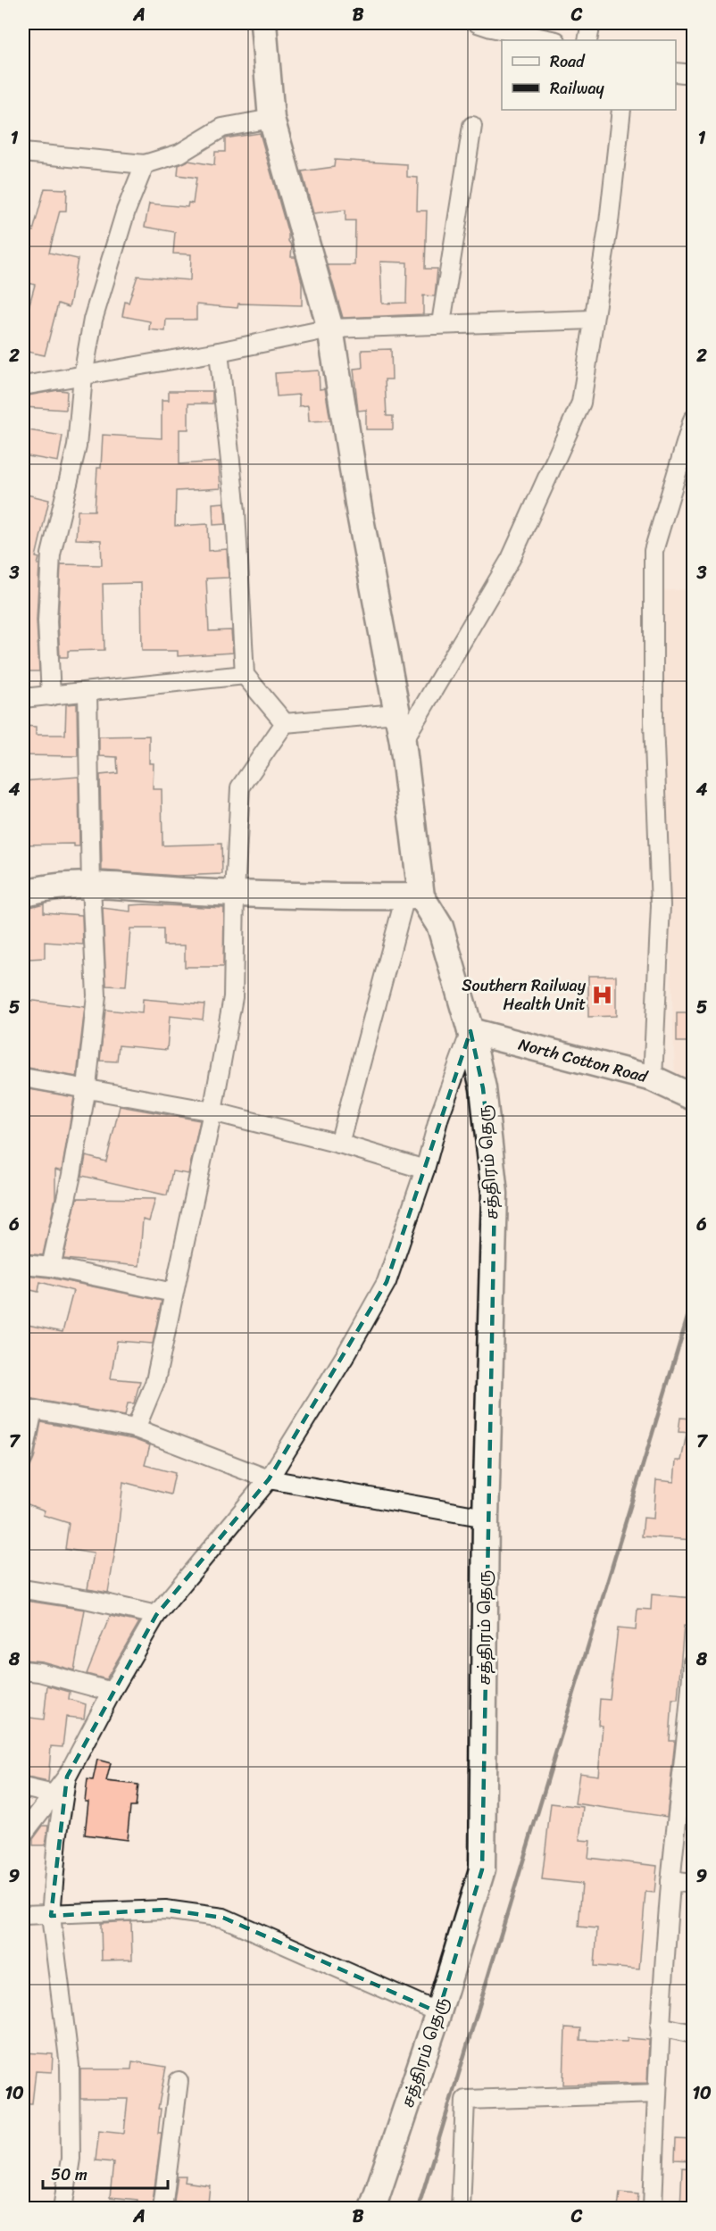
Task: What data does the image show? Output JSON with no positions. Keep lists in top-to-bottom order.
{
  "streets": {
    "street": ["North Cotton Road", "சத்திரம் தெரு"]
  },
  "crossings": [
    ["North Cotton Road", "சத்திரம் தெரு"]
  ],
  "places": {
    "hospital": ["Southern Railway Health Unit"]
  },
  "legend": ["Road", "Railway"],
  "scale_bar": "50 m",
  "grid": {
    "columns": ["A", "B", "C"],
    "rows": [
      "1",
      "2",
      "3",
      "4",
      "5",
      "6",
      "7",
      "8",
      "9",
      "10"
    ]
  }
}
